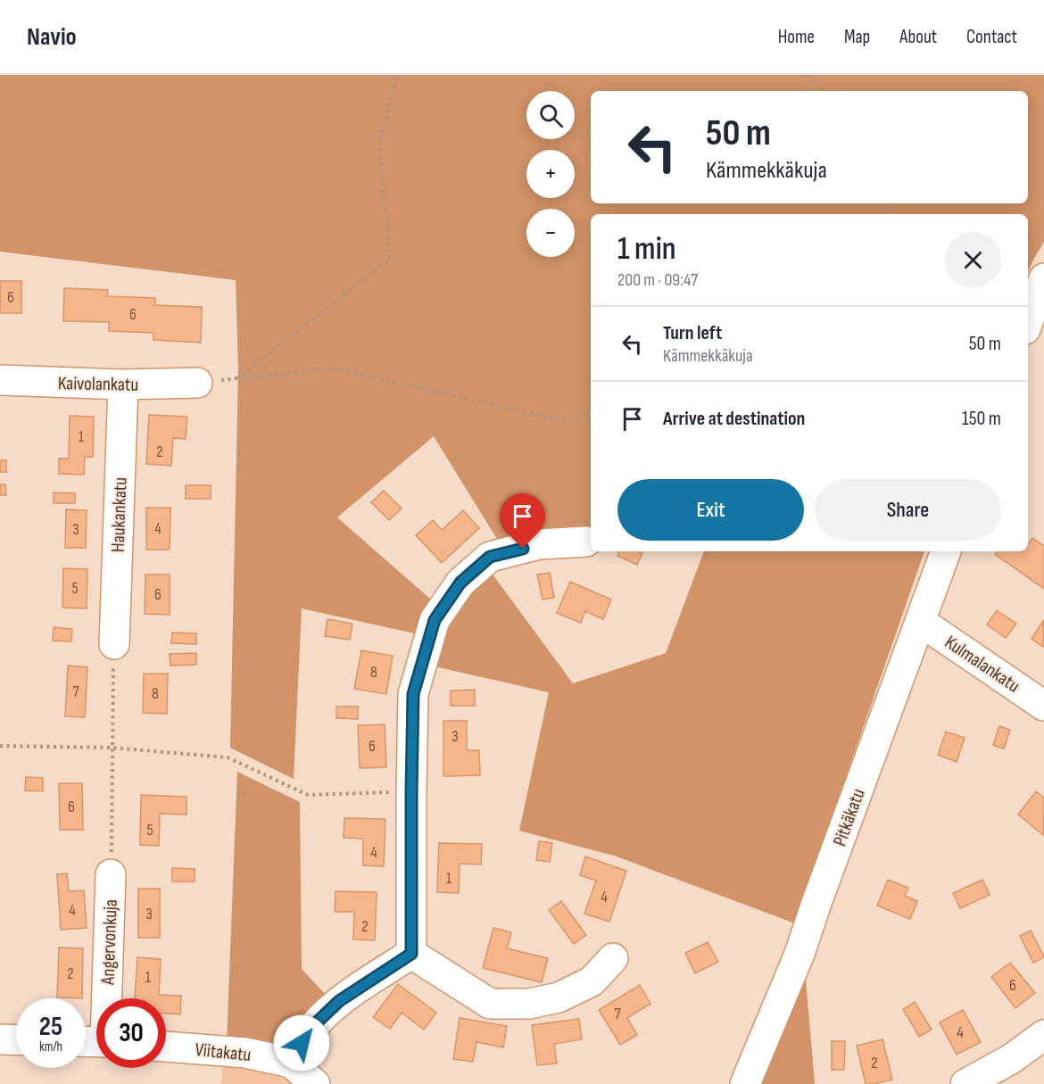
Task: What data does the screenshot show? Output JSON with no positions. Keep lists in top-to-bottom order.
{
  "streets": {
    "street": [
      "Kaivolankatu",
      "Haukankatu",
      "Kulmalankatu",
      "Pitkäkatu",
      "Angervonkuja",
      "Viitakatu"
    ]
  },
  "crossings": [
    ["Kaivolankatu", "Haukankatu"],
    ["Kulmalankatu", "Pitkäkatu"]
  ],
  "house_numbers": [
    "6",
    "6",
    "1",
    "2",
    "4",
    "3",
    "5",
    "6",
    "8",
    "7",
    "8",
    "3",
    "6",
    "6",
    "5",
    "4",
    "1",
    "4",
    "4",
    "3",
    "2",
    "2",
    "1",
    "6",
    "7",
    "4",
    "2"
  ],
  "page": {
    "header": "Navio",
    "nav": [
      "Home",
      "Map",
      "About",
      "Contact"
    ],
    "map_buttons": ["+", "−"],
    "turn": ["50 m", "Kämmekkäkuja"],
    "heading": ["1 min", "200 m · 09:47"],
    "list": [
      {
        "name": "Turn left",
        "note": "Kämmekkäkuja",
        "value": "50 m"
      },
      {
        "name": "Arrive at destination",
        "value": "150 m"
      }
    ],
    "buttons": ["Exit", "Share"],
    "speed": "25 km/h",
    "limit": "30"
  }
}
